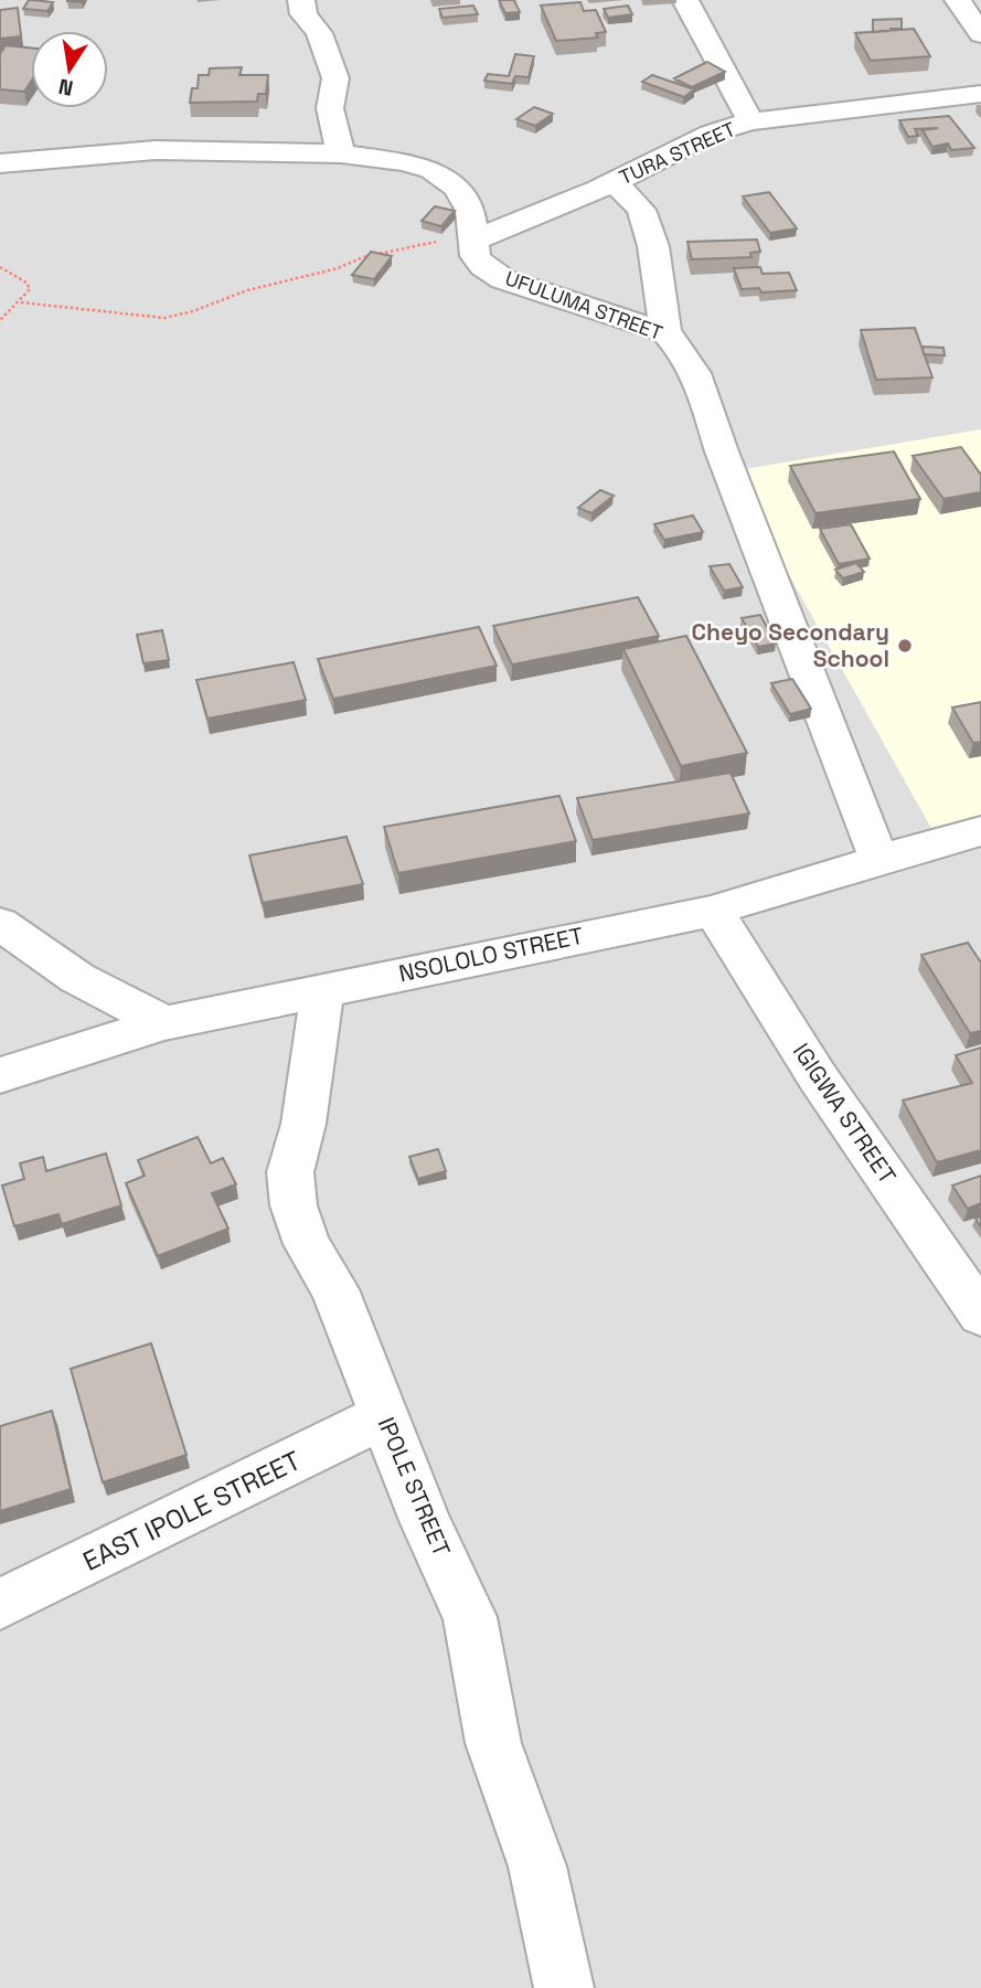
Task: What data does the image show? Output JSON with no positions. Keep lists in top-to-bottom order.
{
  "streets": {
    "street": [
      "TURA STREET",
      "UFULUMA STREET",
      "NSOLOLO STREET",
      "IGIGWA STREET",
      "IPOLE STREET",
      "EAST IPOLE STREET"
    ]
  },
  "crossings": [
    ["TURA STREET", "UFULUMA STREET"],
    ["UFULUMA STREET", "NSOLOLO STREET"],
    ["NSOLOLO STREET", "IGIGWA STREET"],
    ["NSOLOLO STREET", "IPOLE STREET"],
    ["IPOLE STREET", "EAST IPOLE STREET"]
  ],
  "places": ["Cheyo Secondary School"],
  "north": "bottom"
}
